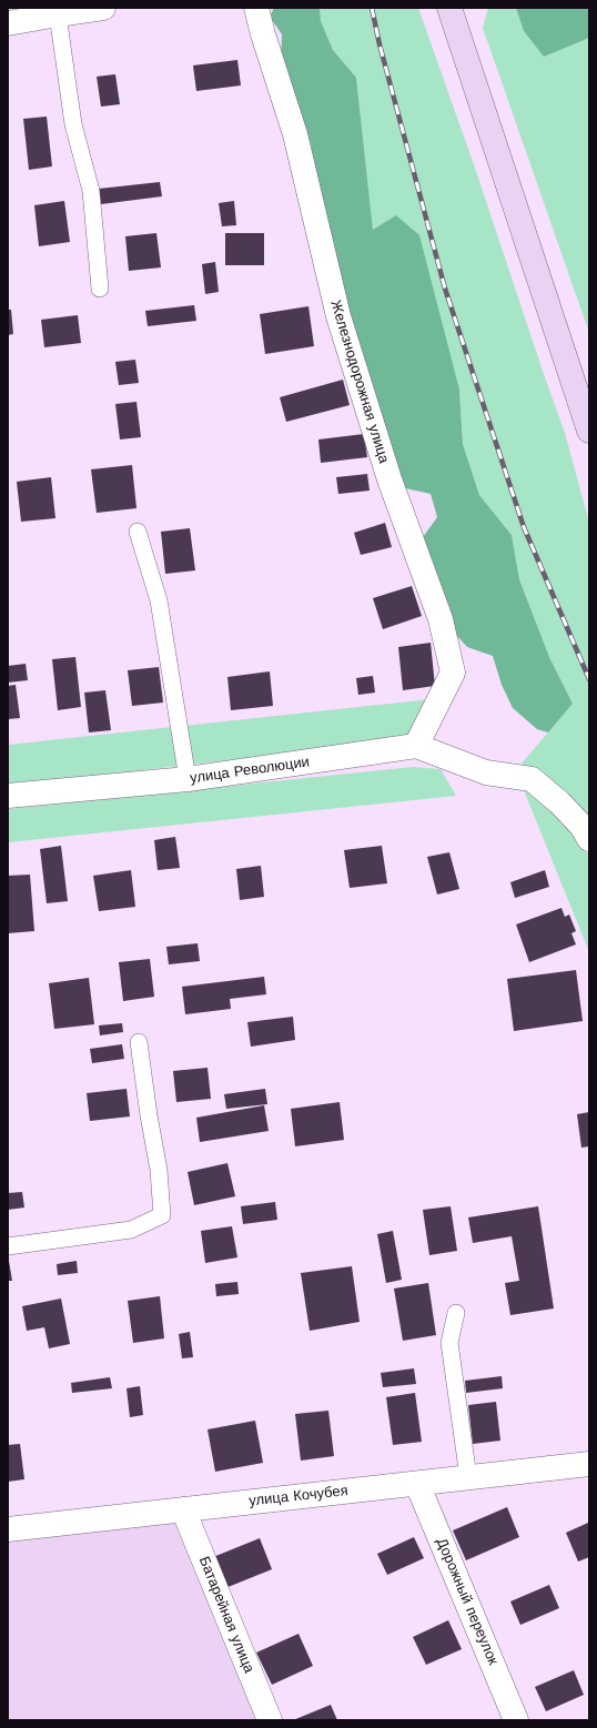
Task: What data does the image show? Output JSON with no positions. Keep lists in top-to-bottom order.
{
  "streets": {
    "street": [
      "Железнодорожная улица",
      "улица Революции",
      "улица Кочубея",
      "Дорожный переулок",
      "Батарейная улица"
    ]
  },
  "crossings": [
    ["Железнодорожная улица", "улица Революции"],
    ["улица Кочубея", "Дорожный переулок"],
    ["улица Кочубея", "Батарейная улица"]
  ]
}
